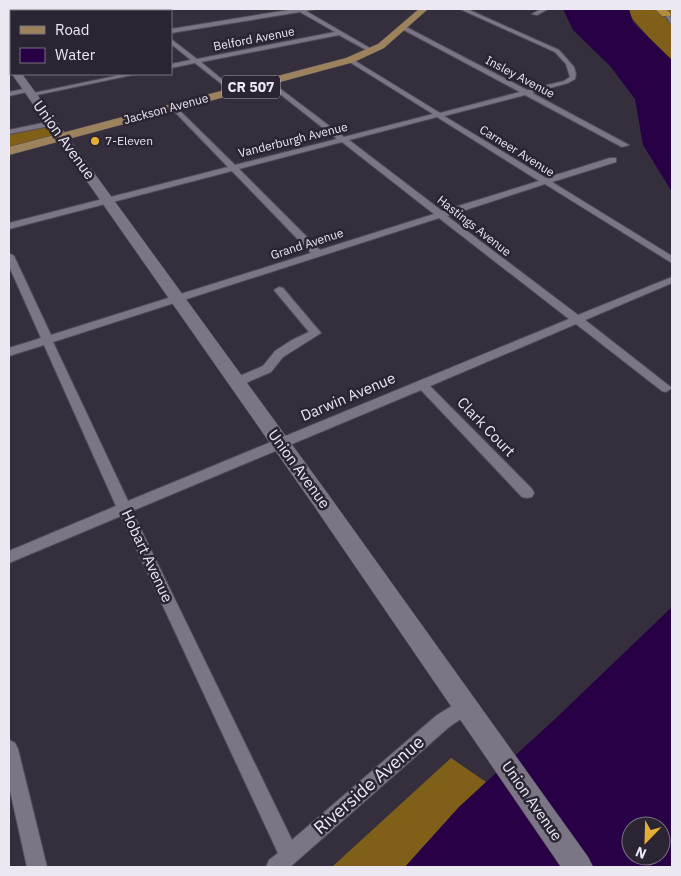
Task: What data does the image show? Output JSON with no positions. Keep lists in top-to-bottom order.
{
  "streets": {
    "main road": ["CR 507", "Jackson Avenue", "Union Avenue"],
    "street": [
      "Belford Avenue",
      "Insley Avenue",
      "Vanderburgh Avenue",
      "Carneer Avenue",
      "Hastings Avenue",
      "Grand Avenue",
      "Darwin Avenue",
      "Clark Court",
      "Hobart Avenue",
      "Riverside Avenue"
    ]
  },
  "crossings": [
    ["Insley Avenue", "Jackson Avenue"],
    ["Insley Avenue", "Vanderburgh Avenue"],
    ["Jackson Avenue", "Union Avenue"],
    ["Jackson Avenue", "Carneer Avenue"],
    ["Jackson Avenue", "Hastings Avenue"],
    ["Union Avenue", "Vanderburgh Avenue"],
    ["Union Avenue", "Grand Avenue"],
    ["Union Avenue", "Darwin Avenue"],
    ["Union Avenue", "Riverside Avenue"],
    ["Vanderburgh Avenue", "Carneer Avenue"],
    ["Vanderburgh Avenue", "Hastings Avenue"],
    ["Carneer Avenue", "Grand Avenue"],
    ["Hastings Avenue", "Grand Avenue"],
    ["Hastings Avenue", "Darwin Avenue"],
    ["Grand Avenue", "Hobart Avenue"],
    ["Darwin Avenue", "Clark Court"],
    ["Darwin Avenue", "Hobart Avenue"],
    ["Hobart Avenue", "Riverside Avenue"]
  ],
  "places": ["7-Eleven"],
  "legend": ["Road", "Water"],
  "north": "bottom left"
}
